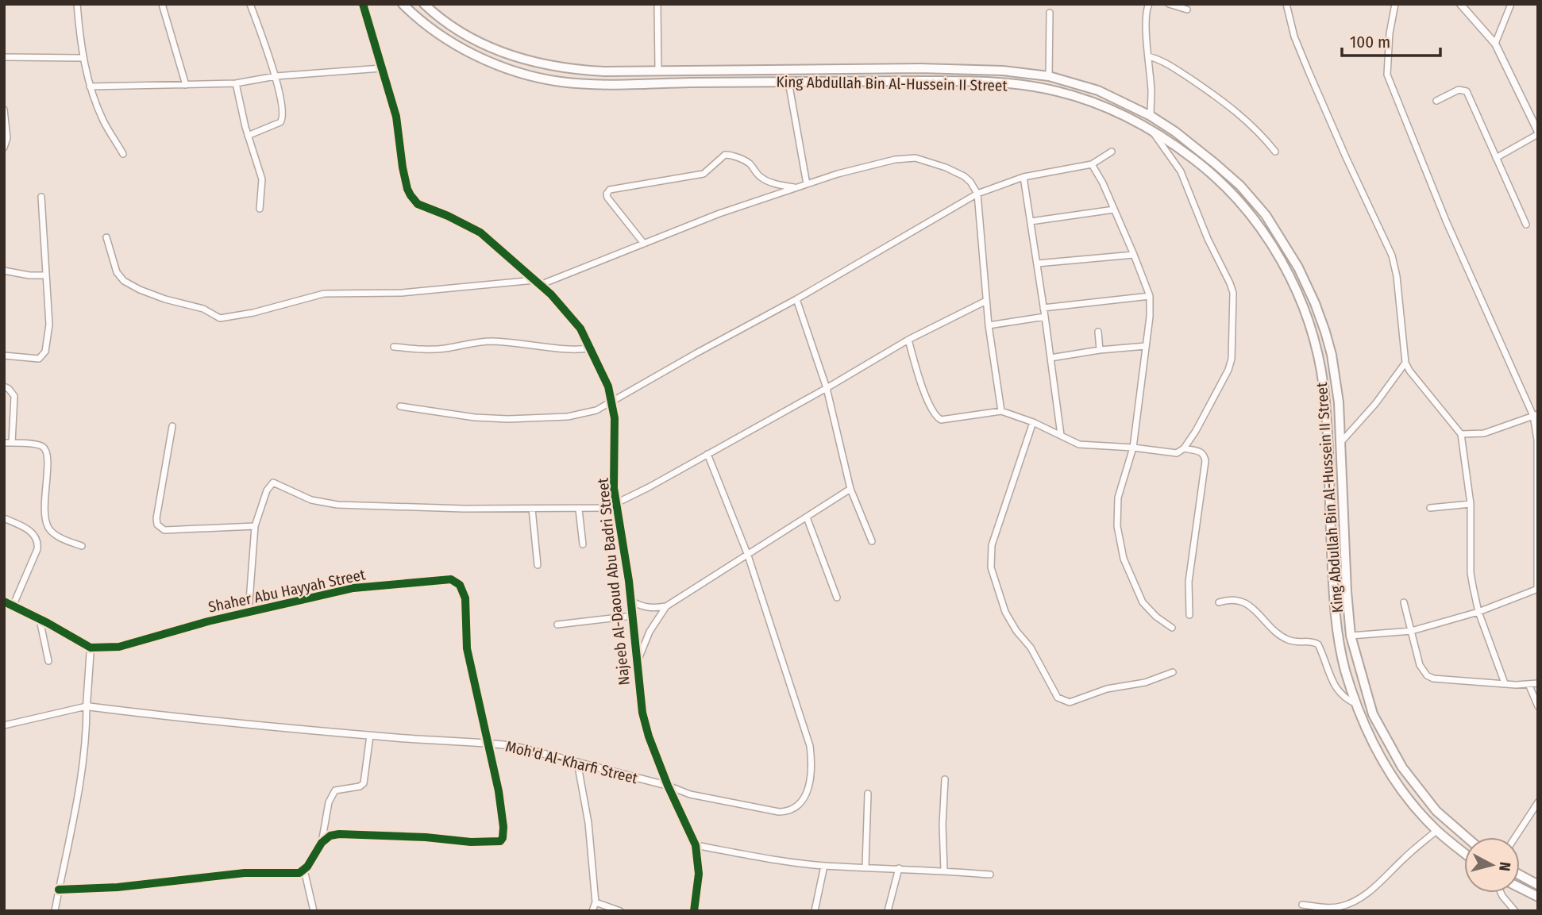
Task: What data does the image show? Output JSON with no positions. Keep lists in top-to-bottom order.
{
  "streets": {
    "highway": ["King Abdullah Bin Al-Hussein II Street"],
    "street": ["Najeeb Al-Daoud Abu Badri Street", "Shaher Abu Hayyah Street", "Moh'd Al-Kharfi Street"]
  },
  "crossings": [
    ["Najeeb Al-Daoud Abu Badri Street", "Moh'd Al-Kharfi Street"],
    ["Shaher Abu Hayyah Street", "Moh'd Al-Kharfi Street"]
  ],
  "scale_bar": "100 m",
  "north": "right"
}
